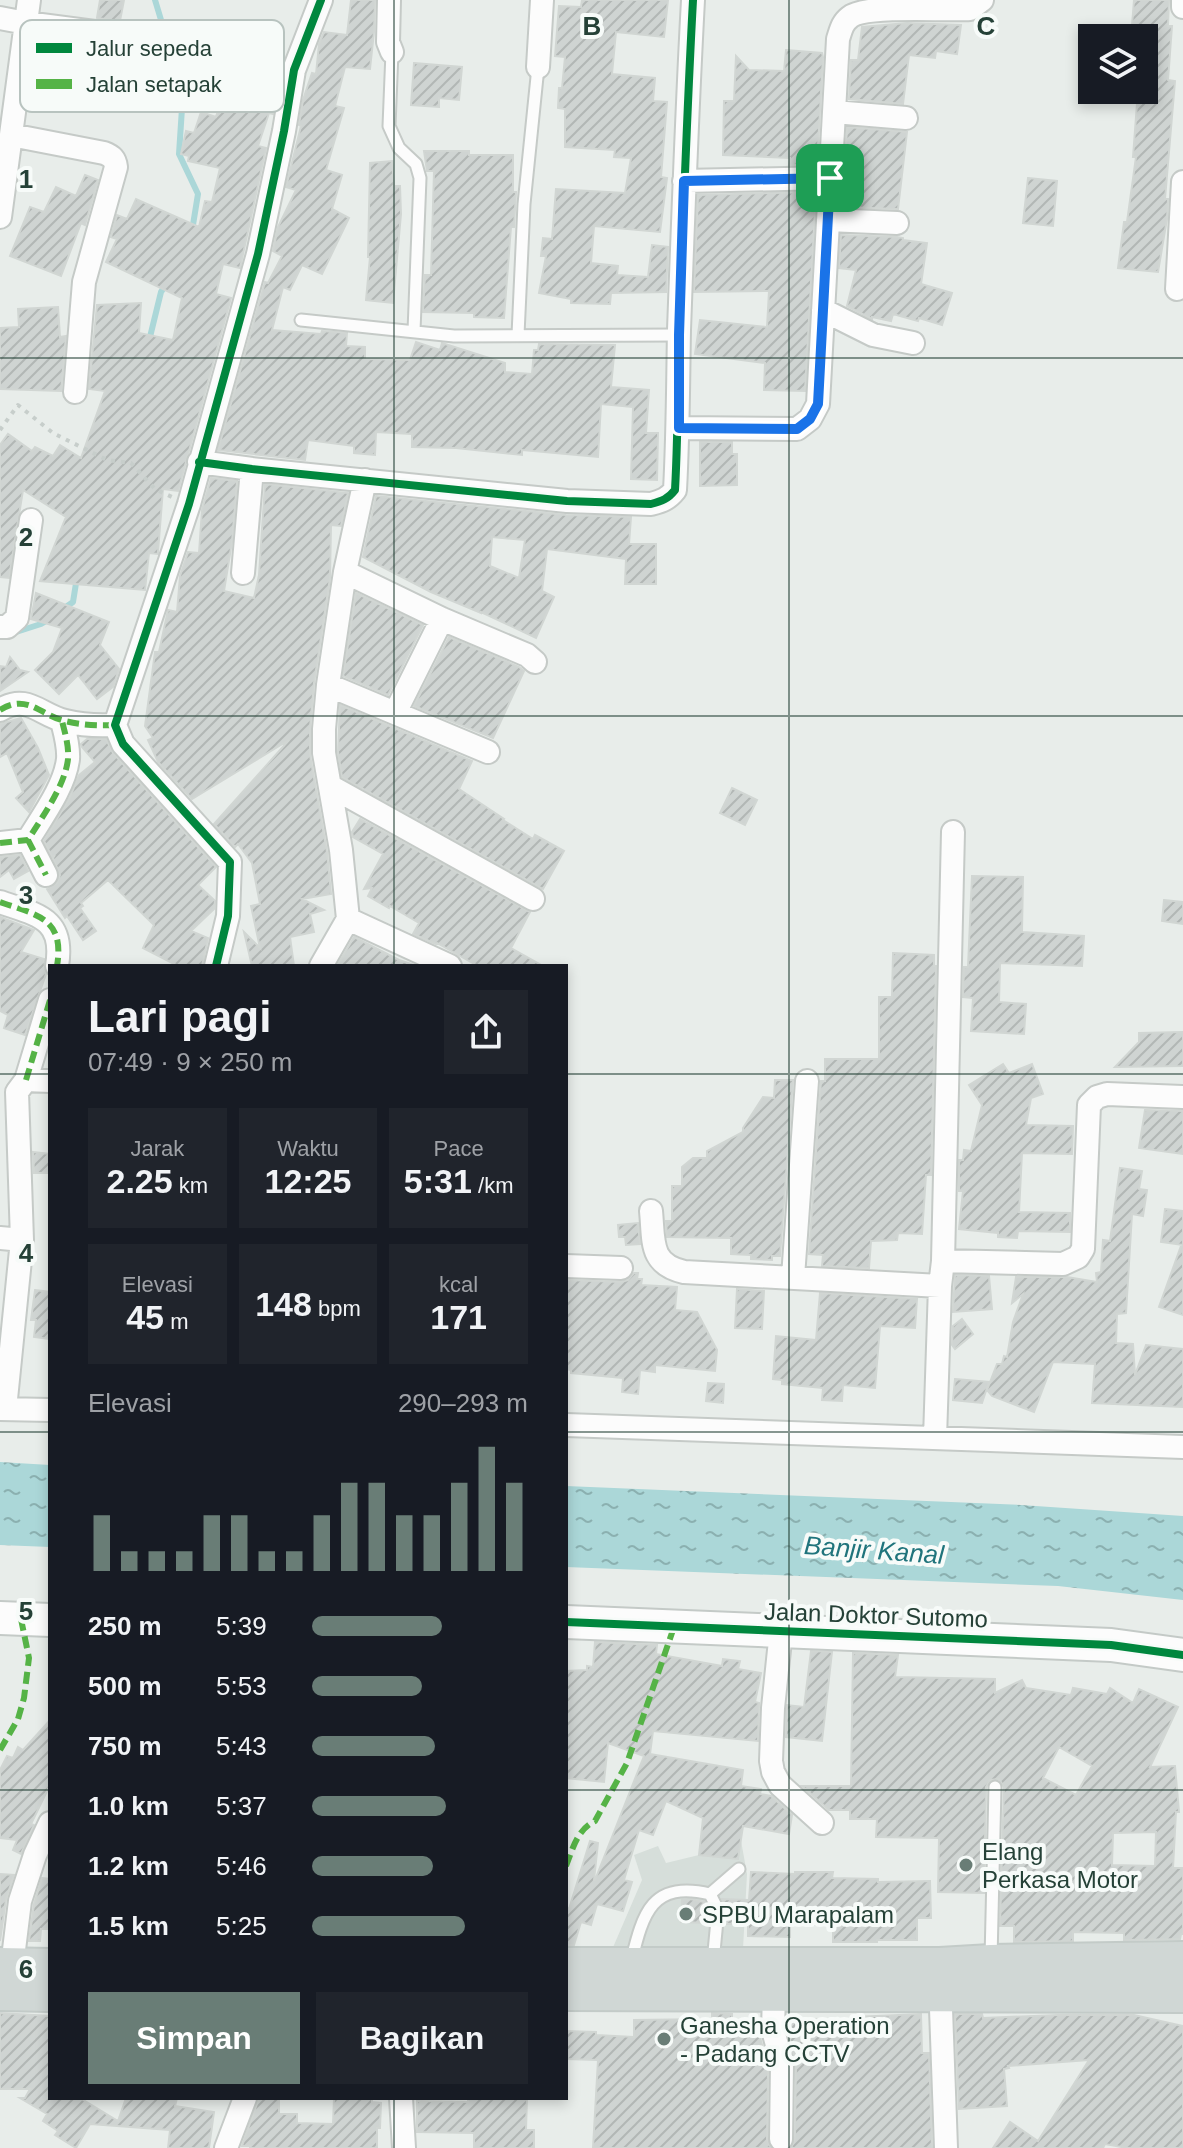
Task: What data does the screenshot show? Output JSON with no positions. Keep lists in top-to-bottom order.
{
  "streets": {
    "street": ["Jalan Doktor Sutomo"]
  },
  "water": ["Banjir Kanal"],
  "places": ["Elang Perkasa Motor", "SPBU Marapalam", "Ganesha Operation - Padang CCTV"],
  "legend": ["Jalur sepeda", "Jalan setapak"],
  "page": {
    "heading": ["Lari pagi", "07:49 · 9 × 250 m"],
    "stats": [
      ["Jarak", "2.25 km"],
      ["Waktu", "12:25"],
      ["Pace", "5:31 /km"],
      ["Elevasi", "45 m"],
      ["148 bpm"],
      ["kcal", "171"]
    ],
    "chart": ["Elevasi", "290–293 m"],
    "list": [
      {
        "name": "250 m",
        "note": "5:39"
      },
      {
        "name": "500 m",
        "note": "5:53"
      },
      {
        "name": "750 m",
        "note": "5:43"
      },
      {
        "name": "1.0 km",
        "note": "5:37"
      },
      {
        "name": "1.2 km",
        "note": "5:46"
      },
      {
        "name": "1.5 km",
        "note": "5:25"
      }
    ],
    "buttons": ["Simpan", "Bagikan"]
  },
  "grid": {
    "columns": ["B", "C"],
    "rows": [
      "1",
      "2",
      "3",
      "4",
      "5",
      "6"
    ]
  }
}
